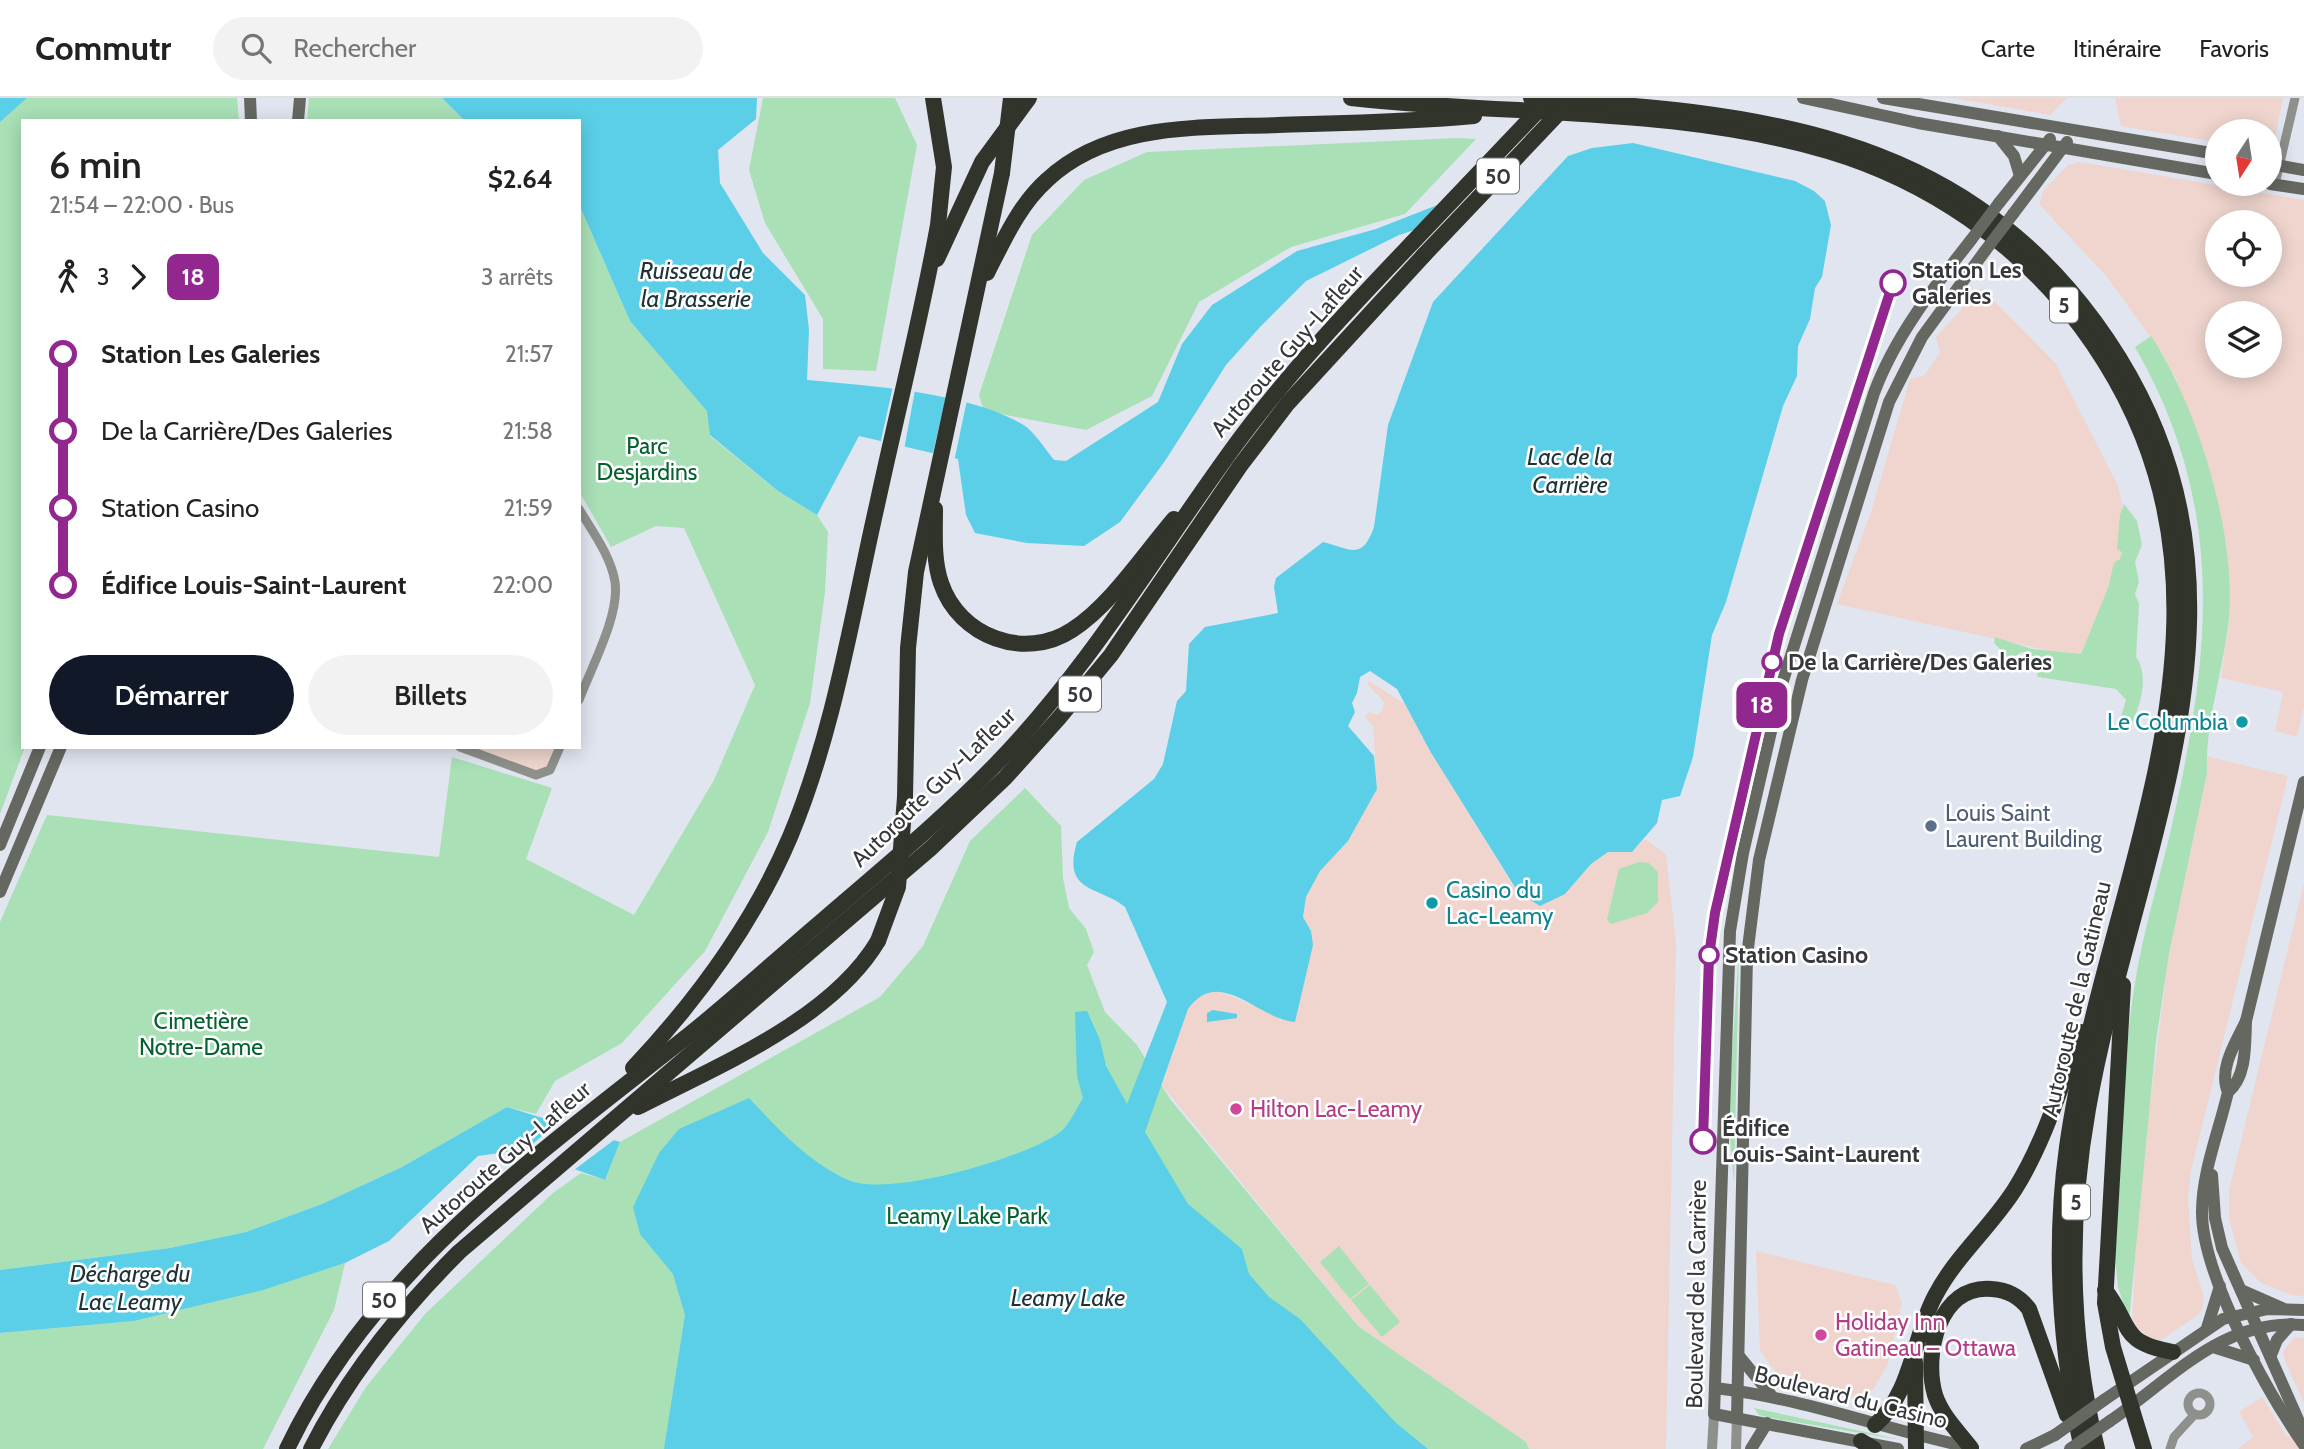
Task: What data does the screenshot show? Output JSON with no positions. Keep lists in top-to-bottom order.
{
  "streets": {
    "highway": [
      "50",
      "5",
      "Autoroute Guy-Lafleur",
      "Autoroute de la Gatineau"
    ],
    "main road": ["Boulevard de la Carrière", "Boulevard du Casino"]
  },
  "crossings": [
    ["Autoroute Guy-Lafleur", "Autoroute de la Gatineau"],
    ["Boulevard de la Carrière", "Boulevard du Casino"]
  ],
  "water": [
    "Ruisseau de la Brasserie",
    "Lac de la Carrière",
    "Décharge du Lac Leamy",
    "Leamy Lake"
  ],
  "parks": ["Parc Desjardins", "Cimetière Notre-Dame", "Leamy Lake Park"],
  "places": [
    "Station Les Galeries",
    "De la Carrière/Des Galeries",
    "Le Columbia",
    "Louis Saint Laurent Building",
    "Casino du Lac-Leamy",
    "Station Casino",
    "Hilton Lac-Leamy",
    "Édifice Louis-Saint-Laurent",
    "Holiday Inn Gatineau – Ottawa"
  ],
  "lines": ["bus line 18"],
  "north": "bottom",
  "page": {
    "header": "Commutr",
    "search": "Rechercher",
    "nav": ["Carte", "Itinéraire", "Favoris"],
    "on_map": "18",
    "heading": ["6 min", "21:54 – 22:00 · Bus", "$2.64"],
    "legs": ["3", "18", "3 arrêts"],
    "list": [
      {
        "name": "Station Les Galeries",
        "value": "21:57"
      },
      {
        "name": "De la Carrière/Des Galeries",
        "value": "21:58"
      },
      {
        "name": "Station Casino",
        "value": "21:59"
      },
      {
        "name": "Édifice Louis-Saint-Laurent",
        "value": "22:00"
      }
    ],
    "buttons": ["Démarrer", "Billets"]
  }
}
